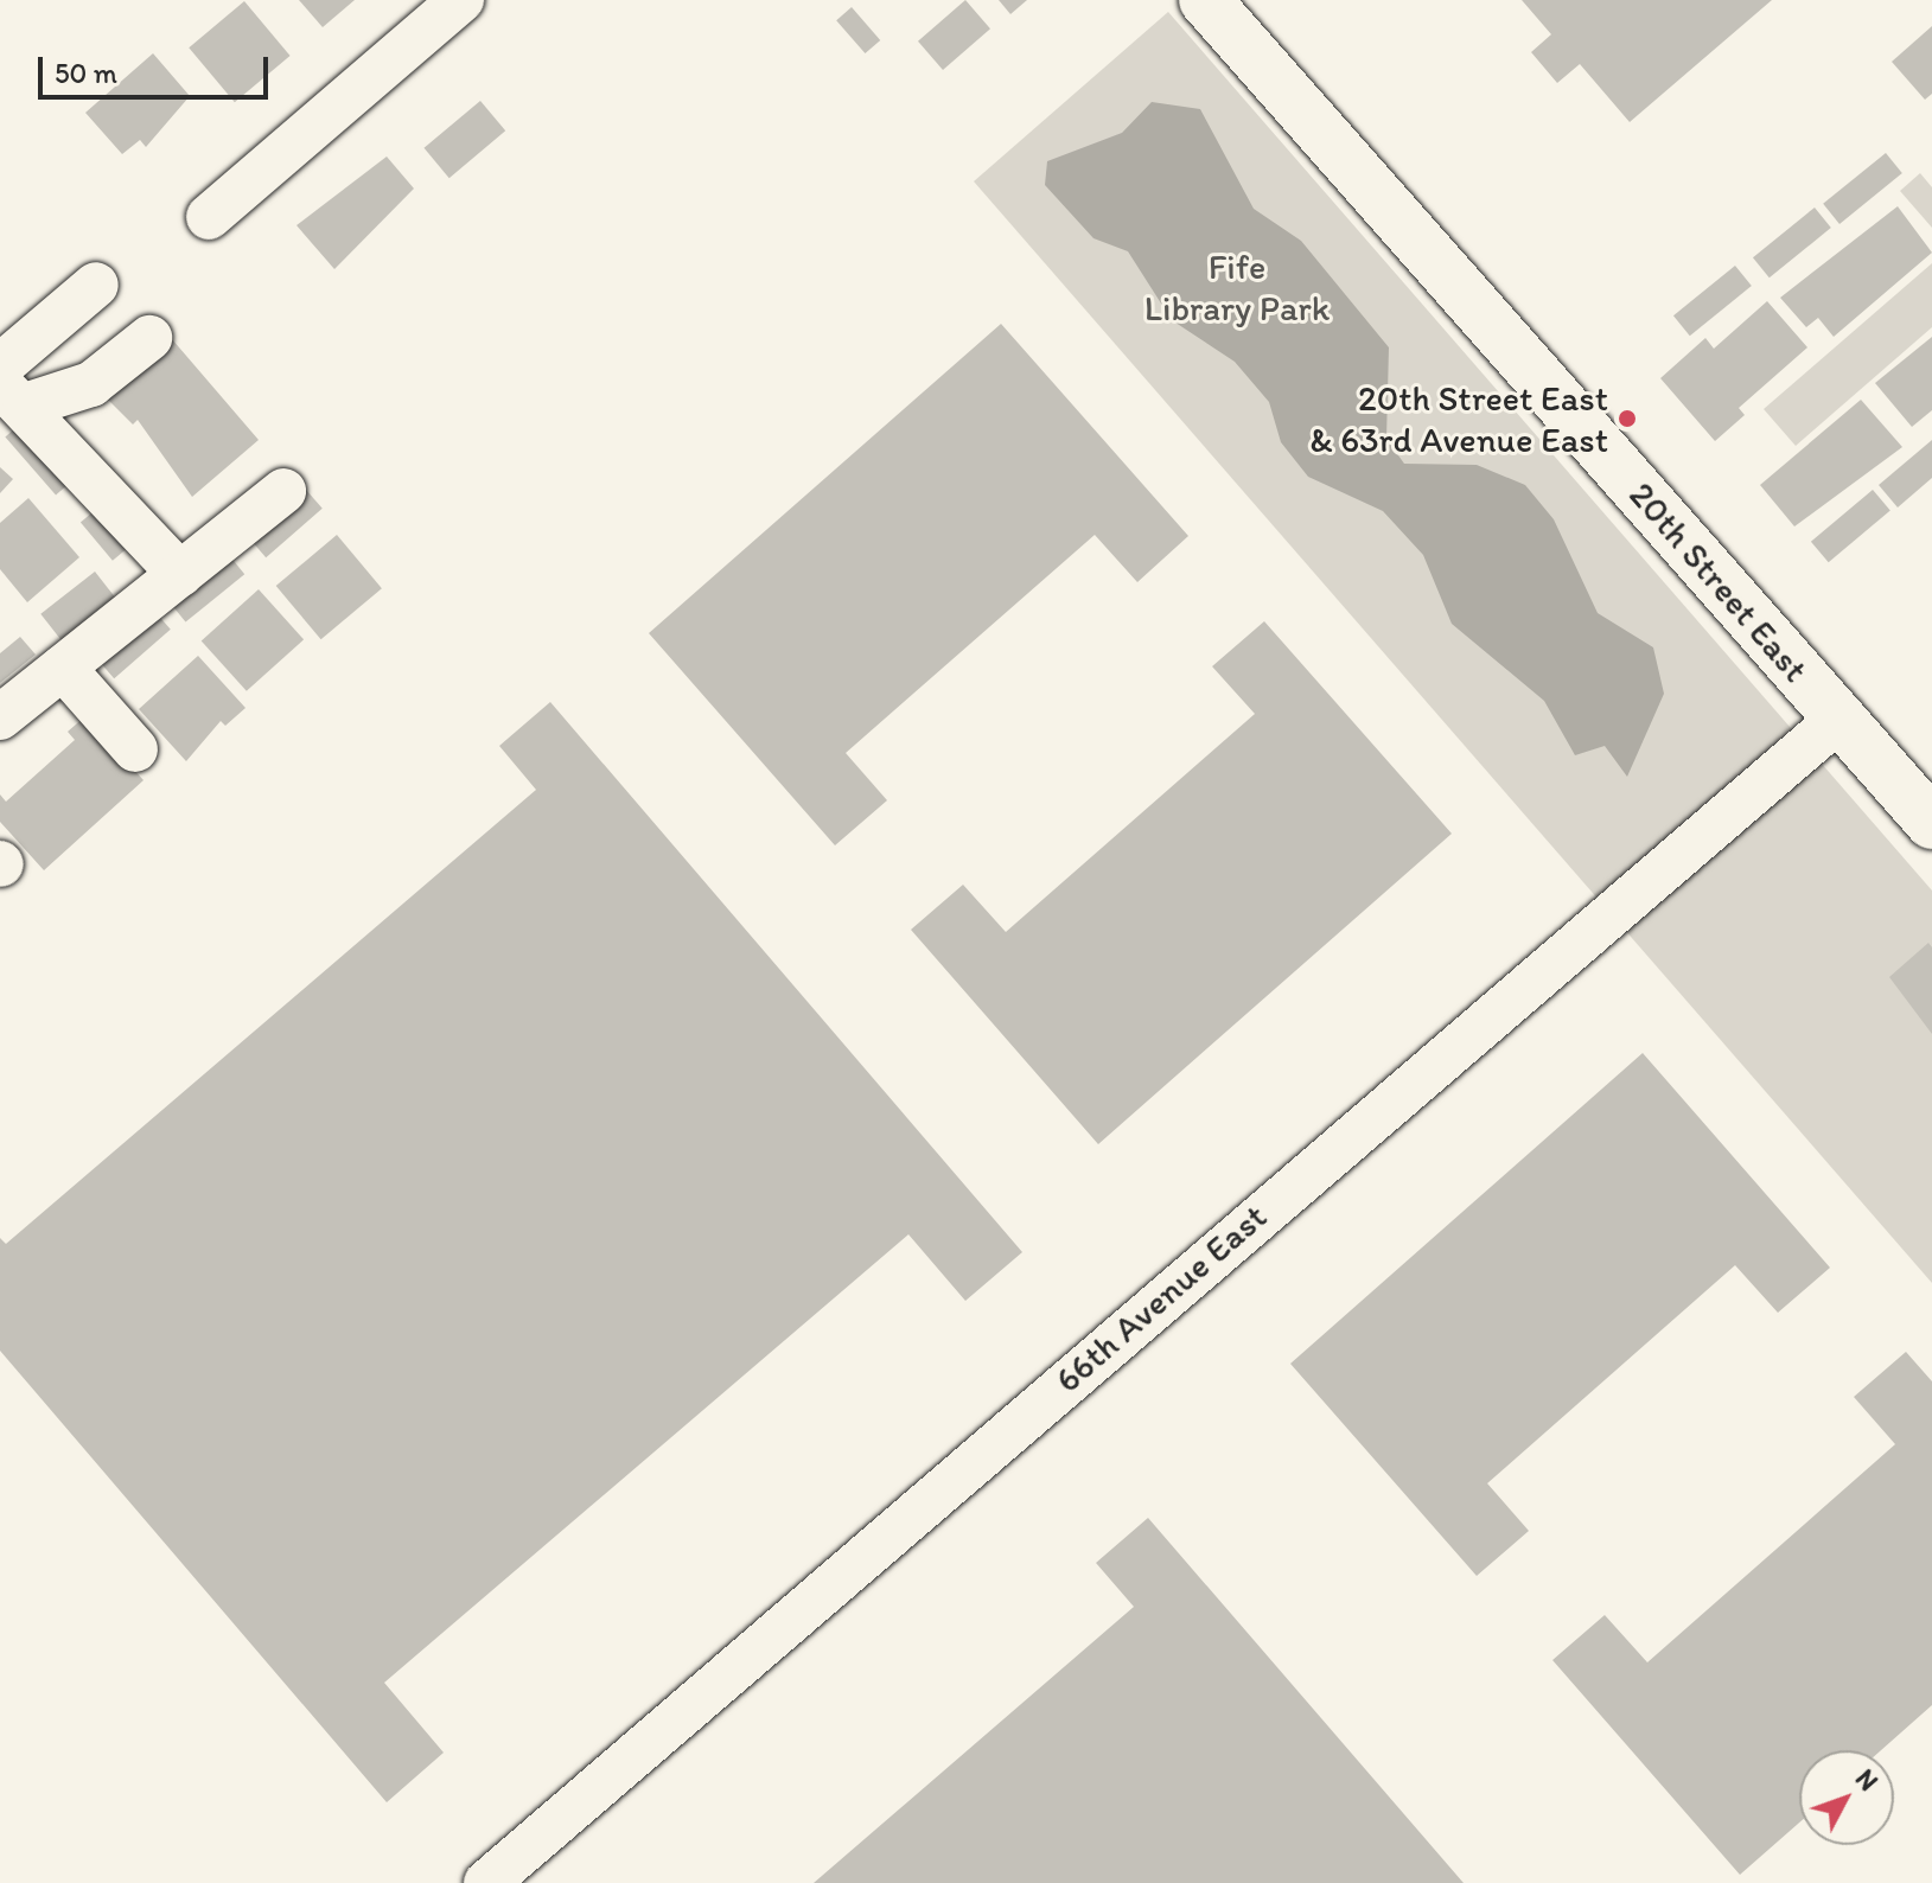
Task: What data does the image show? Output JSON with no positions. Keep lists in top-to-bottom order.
{
  "streets": {
    "main road": ["20th Street East"],
    "street": ["66th Avenue East"]
  },
  "crossings": [
    ["20th Street East", "66th Avenue East"]
  ],
  "parks": ["Fife Library Park"],
  "places": ["20th Street East & 63rd Avenue East"],
  "scale_bar": "50 m",
  "north": "top right"
}
